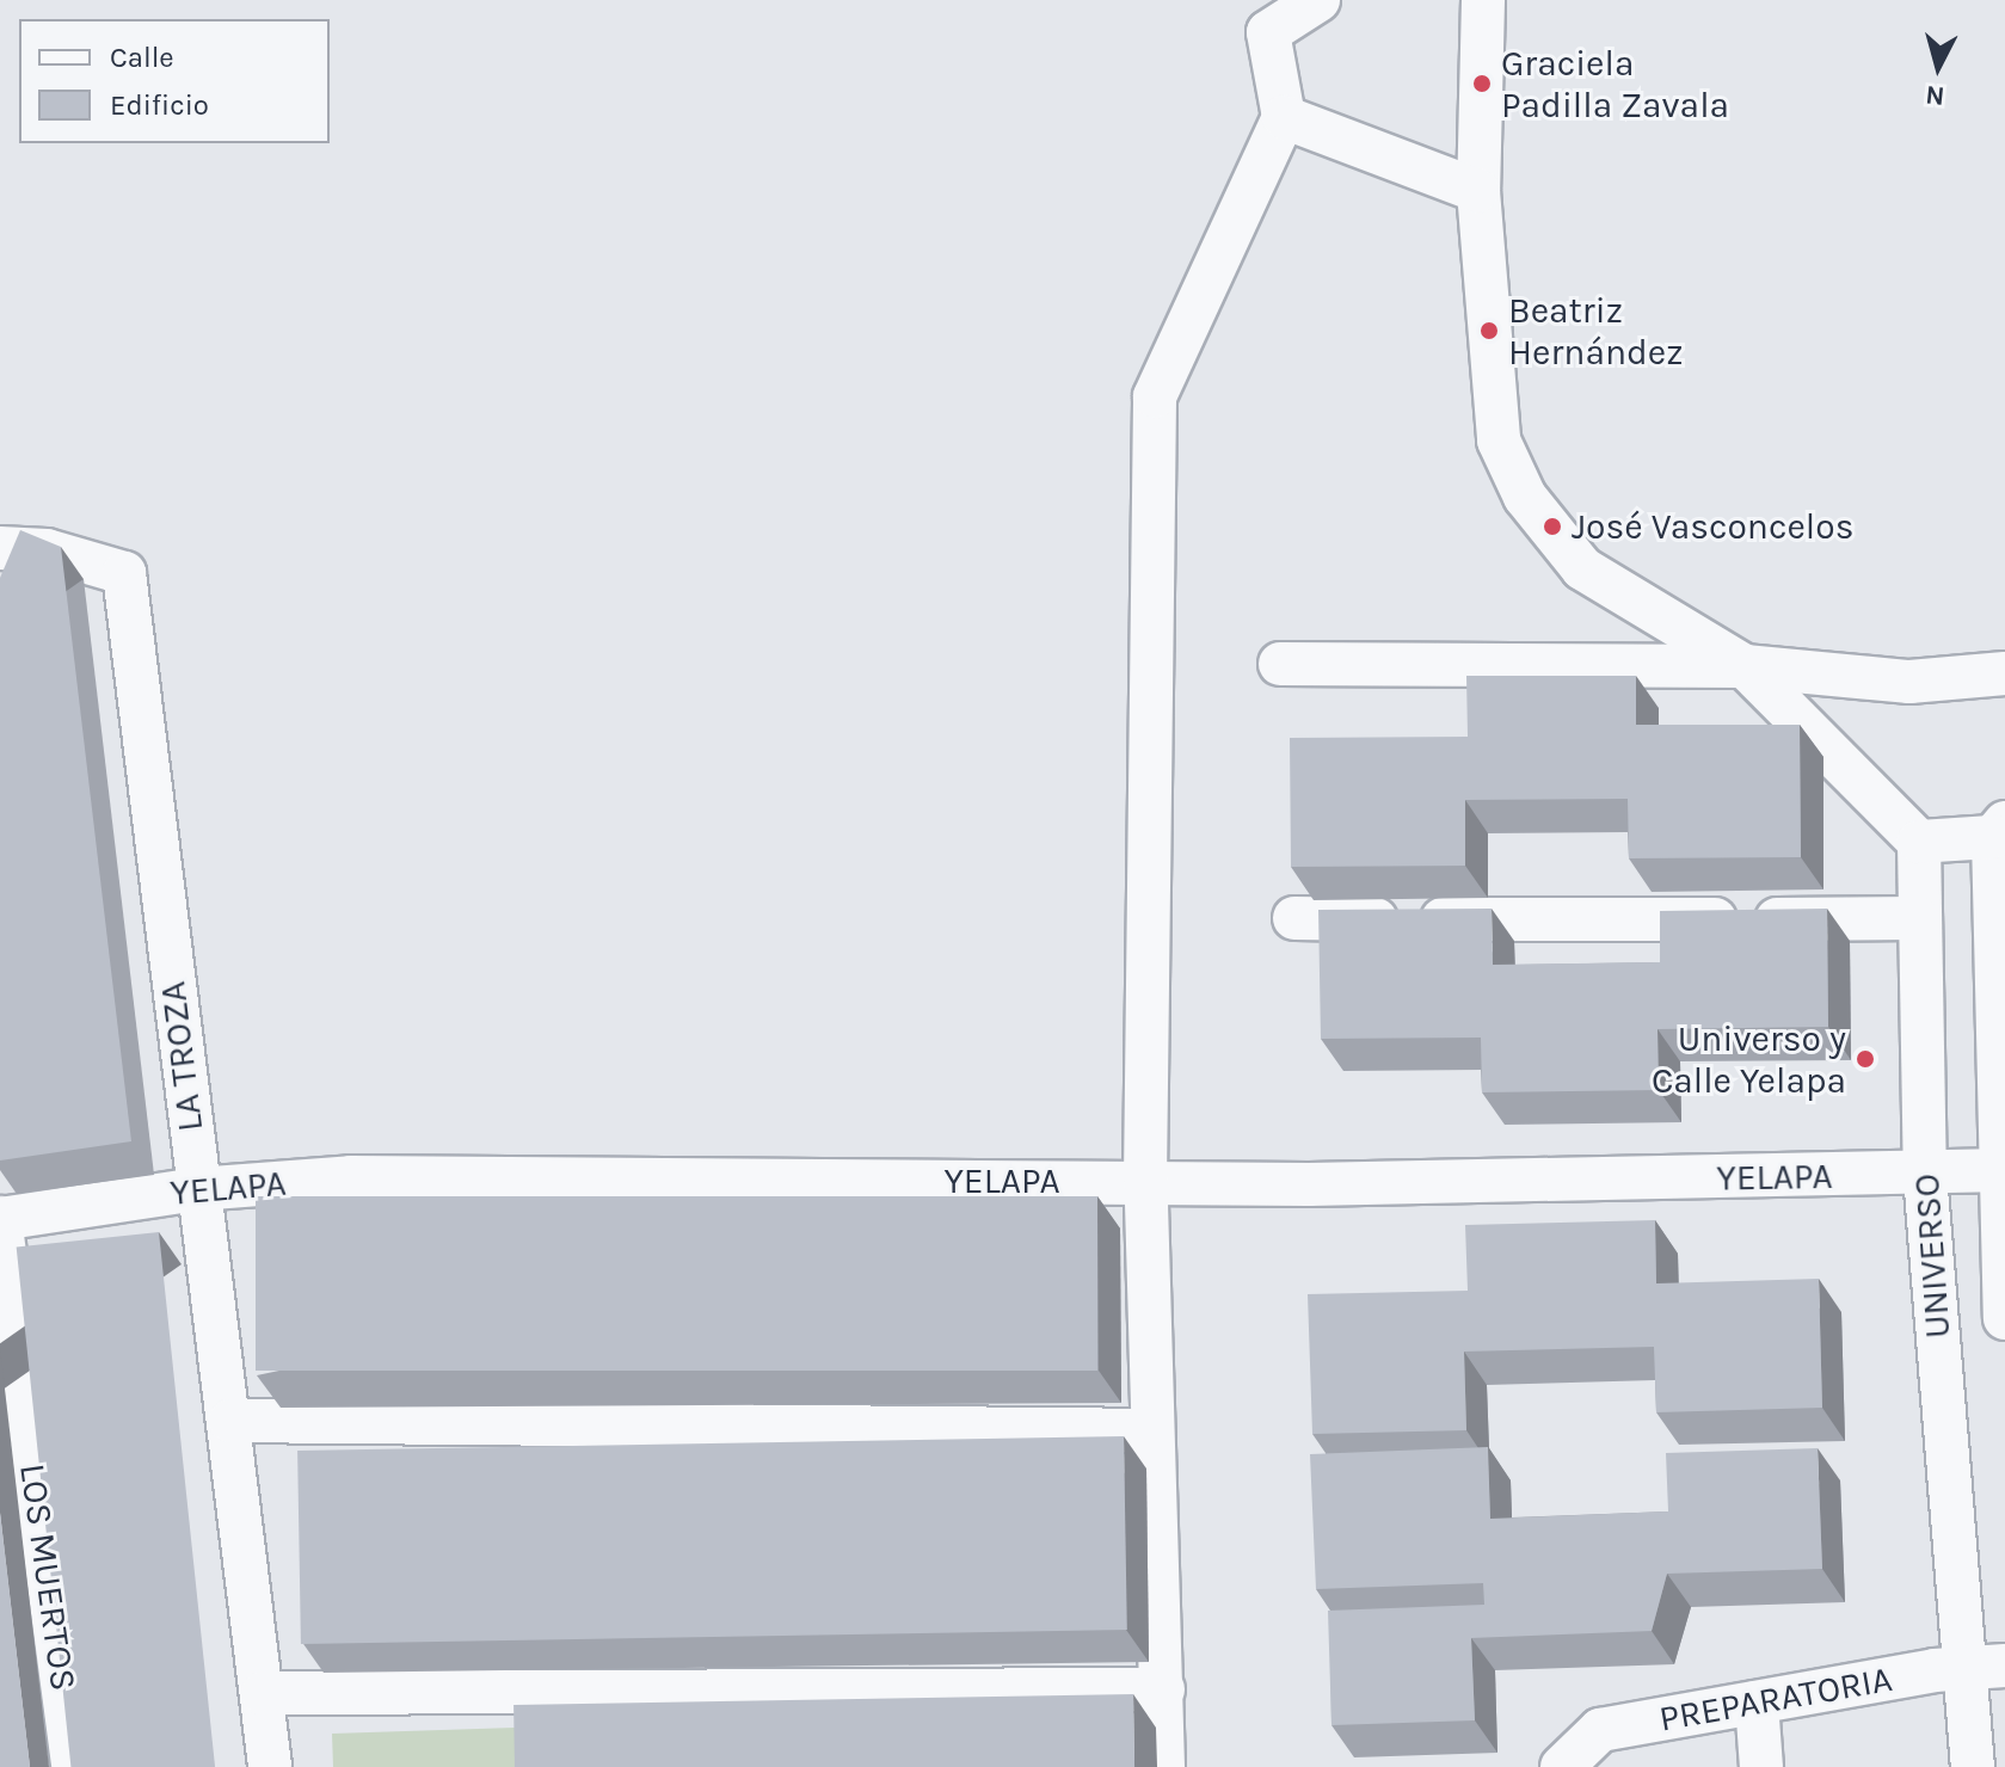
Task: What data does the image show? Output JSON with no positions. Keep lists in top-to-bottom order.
{
  "streets": {
    "street": [
      "LA TROZA",
      "YELAPA",
      "UNIVERSO",
      "LOS MUERTOS",
      "PREPARATORIA"
    ]
  },
  "crossings": [
    ["LA TROZA", "YELAPA"],
    ["YELAPA", "UNIVERSO"],
    ["YELAPA", "LOS MUERTOS"],
    ["UNIVERSO", "PREPARATORIA"]
  ],
  "places": [
    "Graciela Padilla Zavala",
    "Beatriz Hernández",
    "José Vasconcelos",
    "Universo y Calle Yelapa"
  ],
  "legend": ["Calle", "Edificio"],
  "north": "bottom"
}
